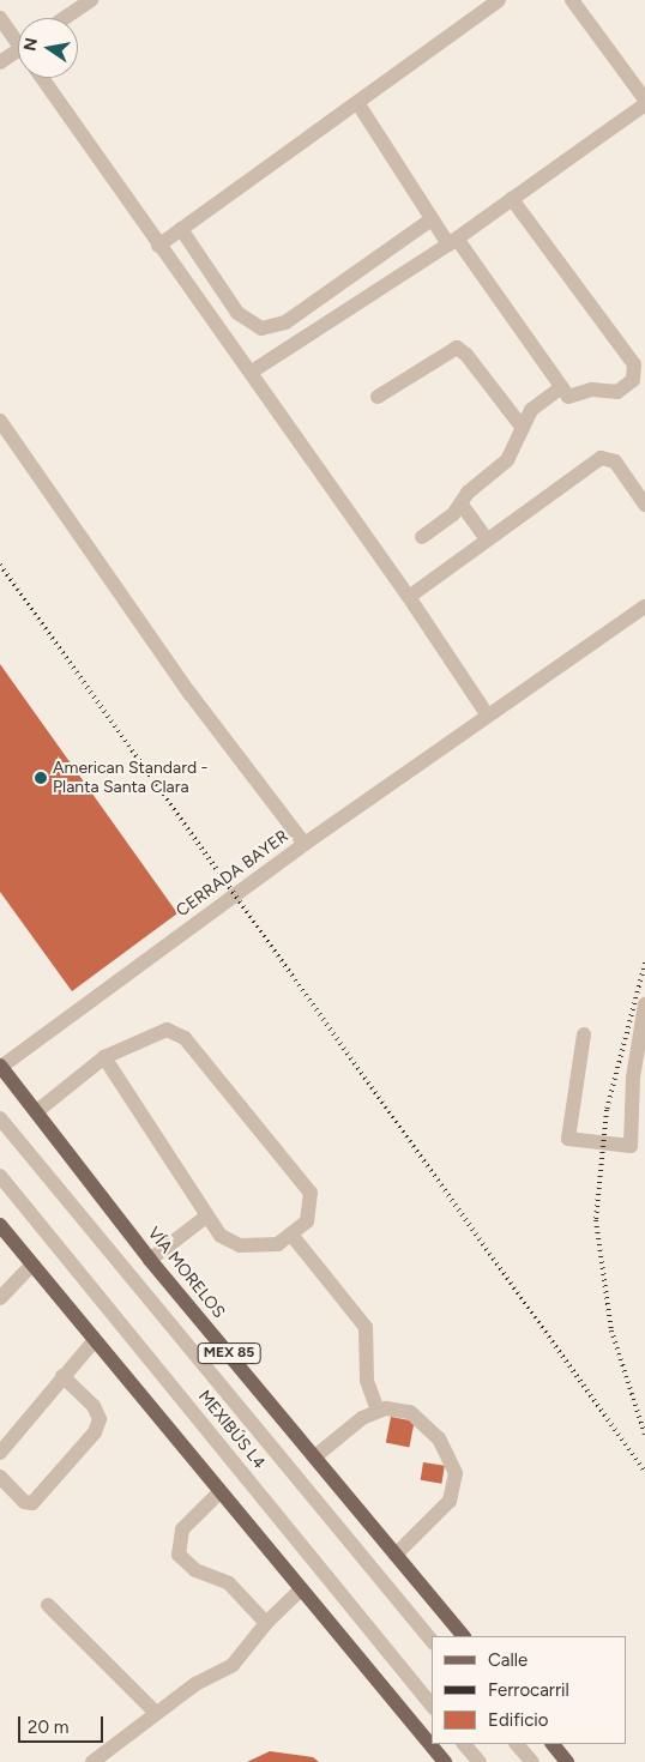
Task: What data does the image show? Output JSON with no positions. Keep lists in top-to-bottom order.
{
  "streets": {
    "main road": ["VÍA MORELOS", "MEX 85"],
    "lane": ["CERRADA BAYER", "MEXIBÚS L4"]
  },
  "crossings": [
    ["CERRADA BAYER", "VÍA MORELOS"]
  ],
  "places": ["American Standard - Planta Santa Clara"],
  "legend": ["Calle", "Ferrocarril", "Edificio"],
  "scale_bar": "20 m",
  "north": "left"
}
